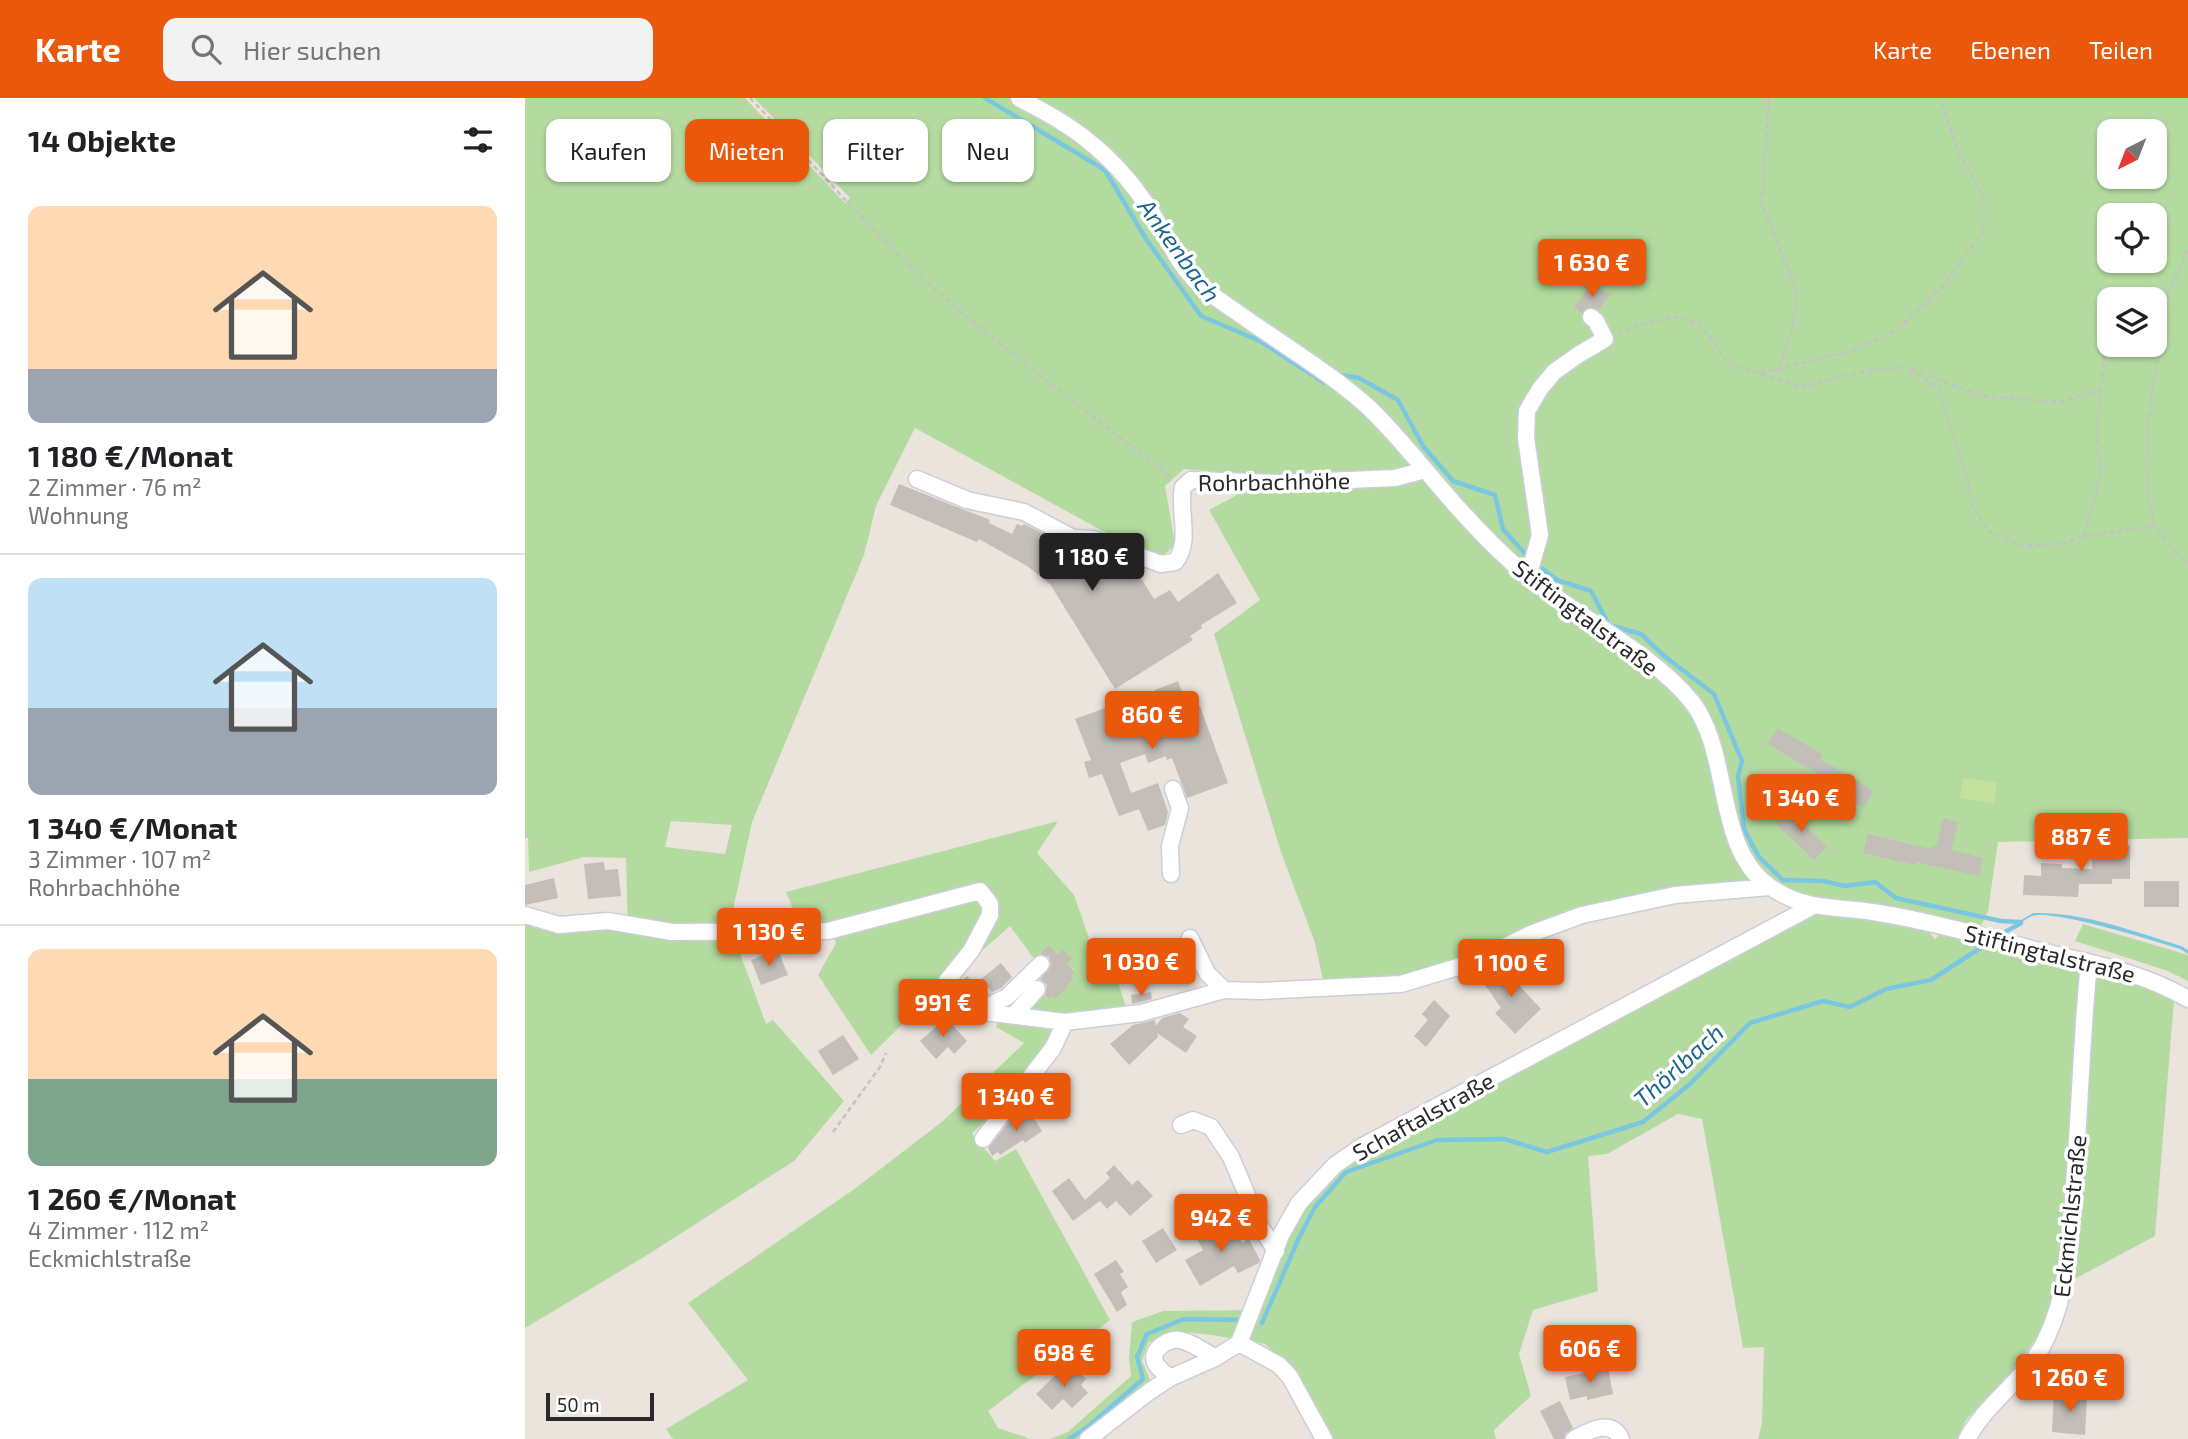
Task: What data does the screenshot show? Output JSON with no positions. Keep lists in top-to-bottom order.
{
  "streets": {
    "street": [
      "Rohrbachhöhe",
      "Stiftingtalstraße",
      "Schaftalstraße",
      "Eckmichlstraße"
    ]
  },
  "crossings": [
    ["Rohrbachhöhe", "Stiftingtalstraße"],
    ["Stiftingtalstraße", "Schaftalstraße"],
    ["Stiftingtalstraße", "Eckmichlstraße"]
  ],
  "water": ["Ankenbach", "Thörlbach"],
  "scale_bar": "50 m",
  "north": "bottom left",
  "page": {
    "header": "Karte",
    "search": "Hier suchen",
    "nav": ["Karte", "Ebenen", "Teilen"],
    "heading": "14 Objekte",
    "chip": [
      "Kaufen",
      "Mieten",
      "Filter",
      "Neu"
    ],
    "list": [
      {
        "name": "1 180 €/Monat",
        "note": "2 Zimmer · 76 m² · Wohnung"
      },
      {
        "name": "1 340 €/Monat",
        "note": "3 Zimmer · 107 m² · Rohrbachhöhe"
      },
      {
        "name": "1 260 €/Monat",
        "note": "4 Zimmer · 112 m² · Eckmichlstraße"
      }
    ],
    "price": [
      "1 630 €",
      "1 180 €",
      "860 €",
      "1 340 €",
      "887 €",
      "1 130 €",
      "1 030 €",
      "1 100 €",
      "991 €",
      "1 340 €",
      "942 €",
      "606 €",
      "698 €",
      "1 260 €"
    ],
    "scale": "50 m"
  }
}
